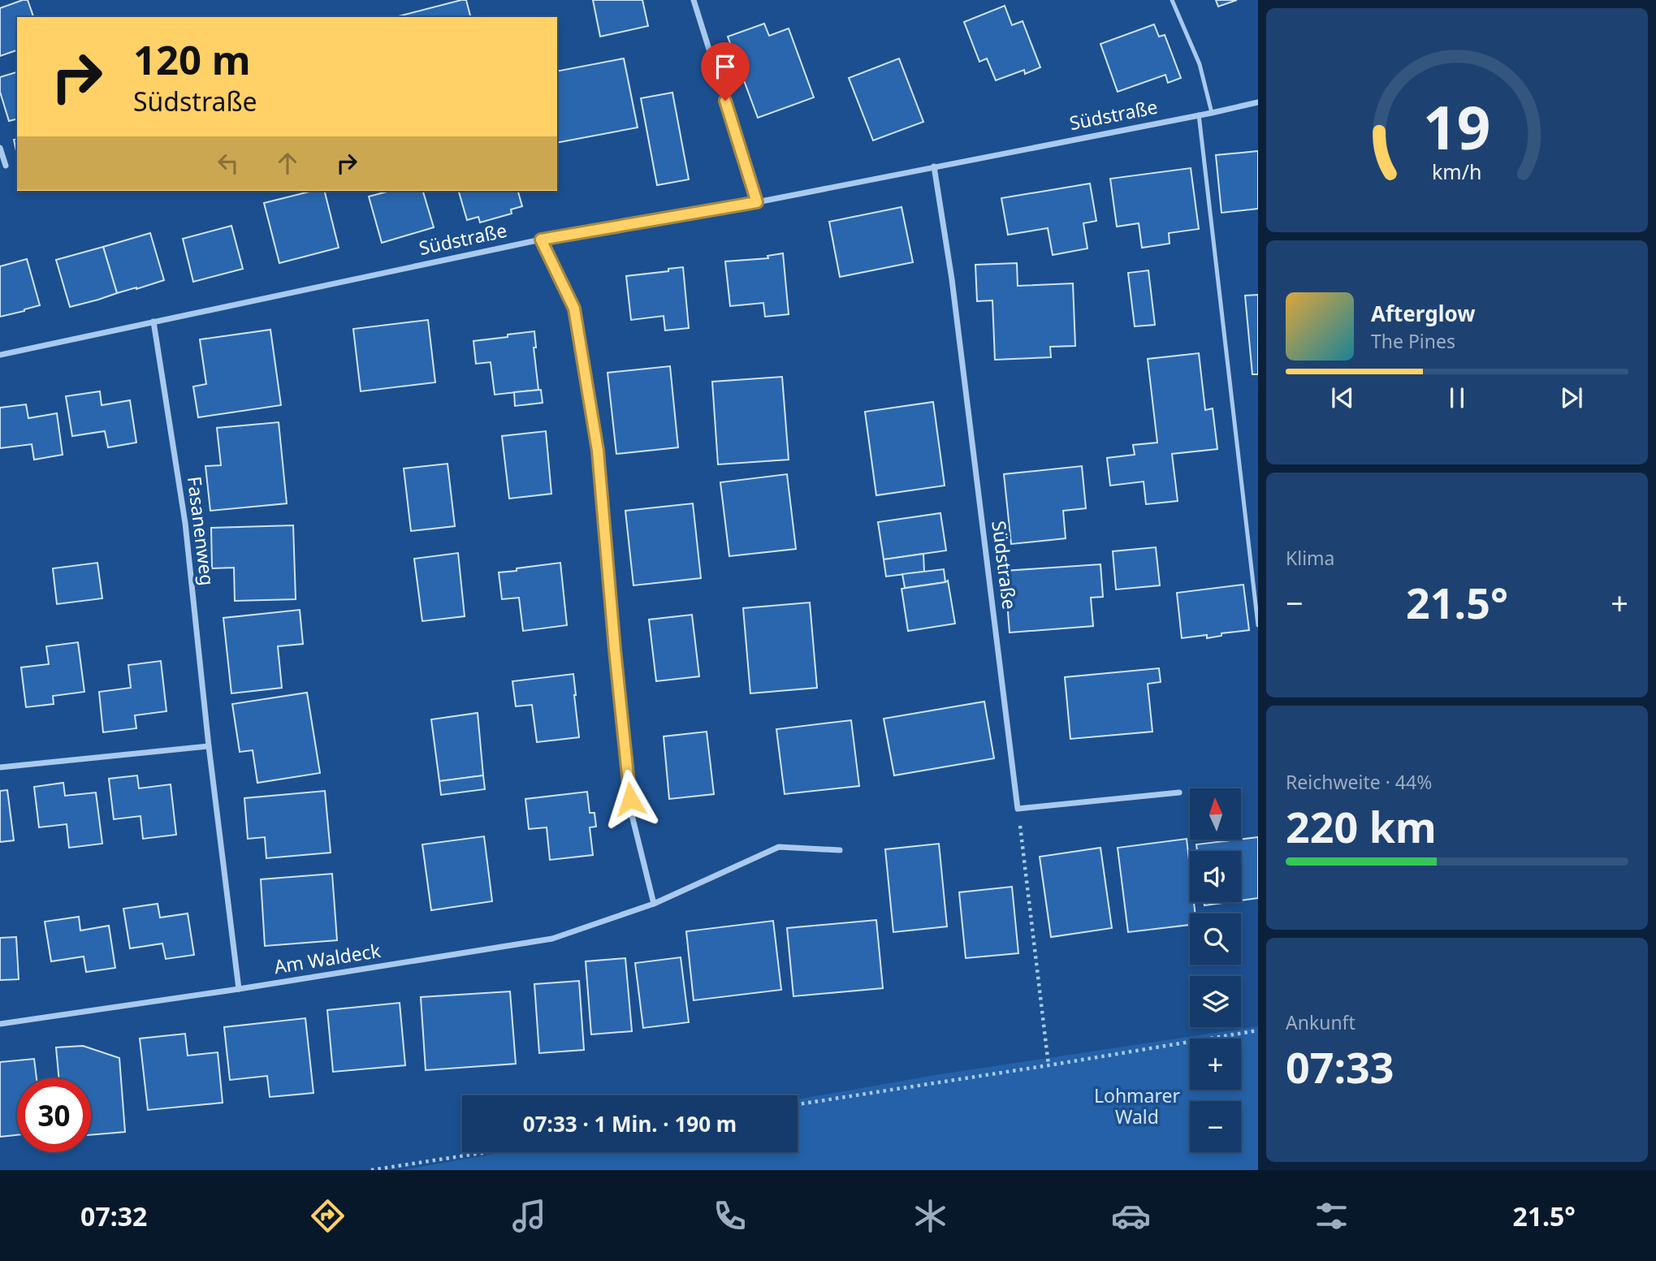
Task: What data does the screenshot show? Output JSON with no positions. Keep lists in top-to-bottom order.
{
  "streets": {
    "street": ["Südstraße", "Fasanenweg", "Am Waldeck"]
  },
  "crossings": [
    ["Südstraße", "Fasanenweg"],
    ["Fasanenweg", "Am Waldeck"]
  ],
  "parks": ["Lohmarer Wald"],
  "north": "top",
  "page": {
    "turn": ["120 m", "Südstraße"],
    "song": ["Afterglow", "The Pines"],
    "tile": [
      "Klima",
      ["Reichweite · 44%", "220 km"],
      ["Ankunft", "07:33"]
    ],
    "heat": ["−", "21.5°", "+"],
    "map_buttons": ["+", "−"],
    "limit": "30",
    "trip": "07:33 · 1 Min. · 190 m",
    "tabs": ["07:32", "21.5°"],
    "gauge": ["19", "km/h"]
  }
}
